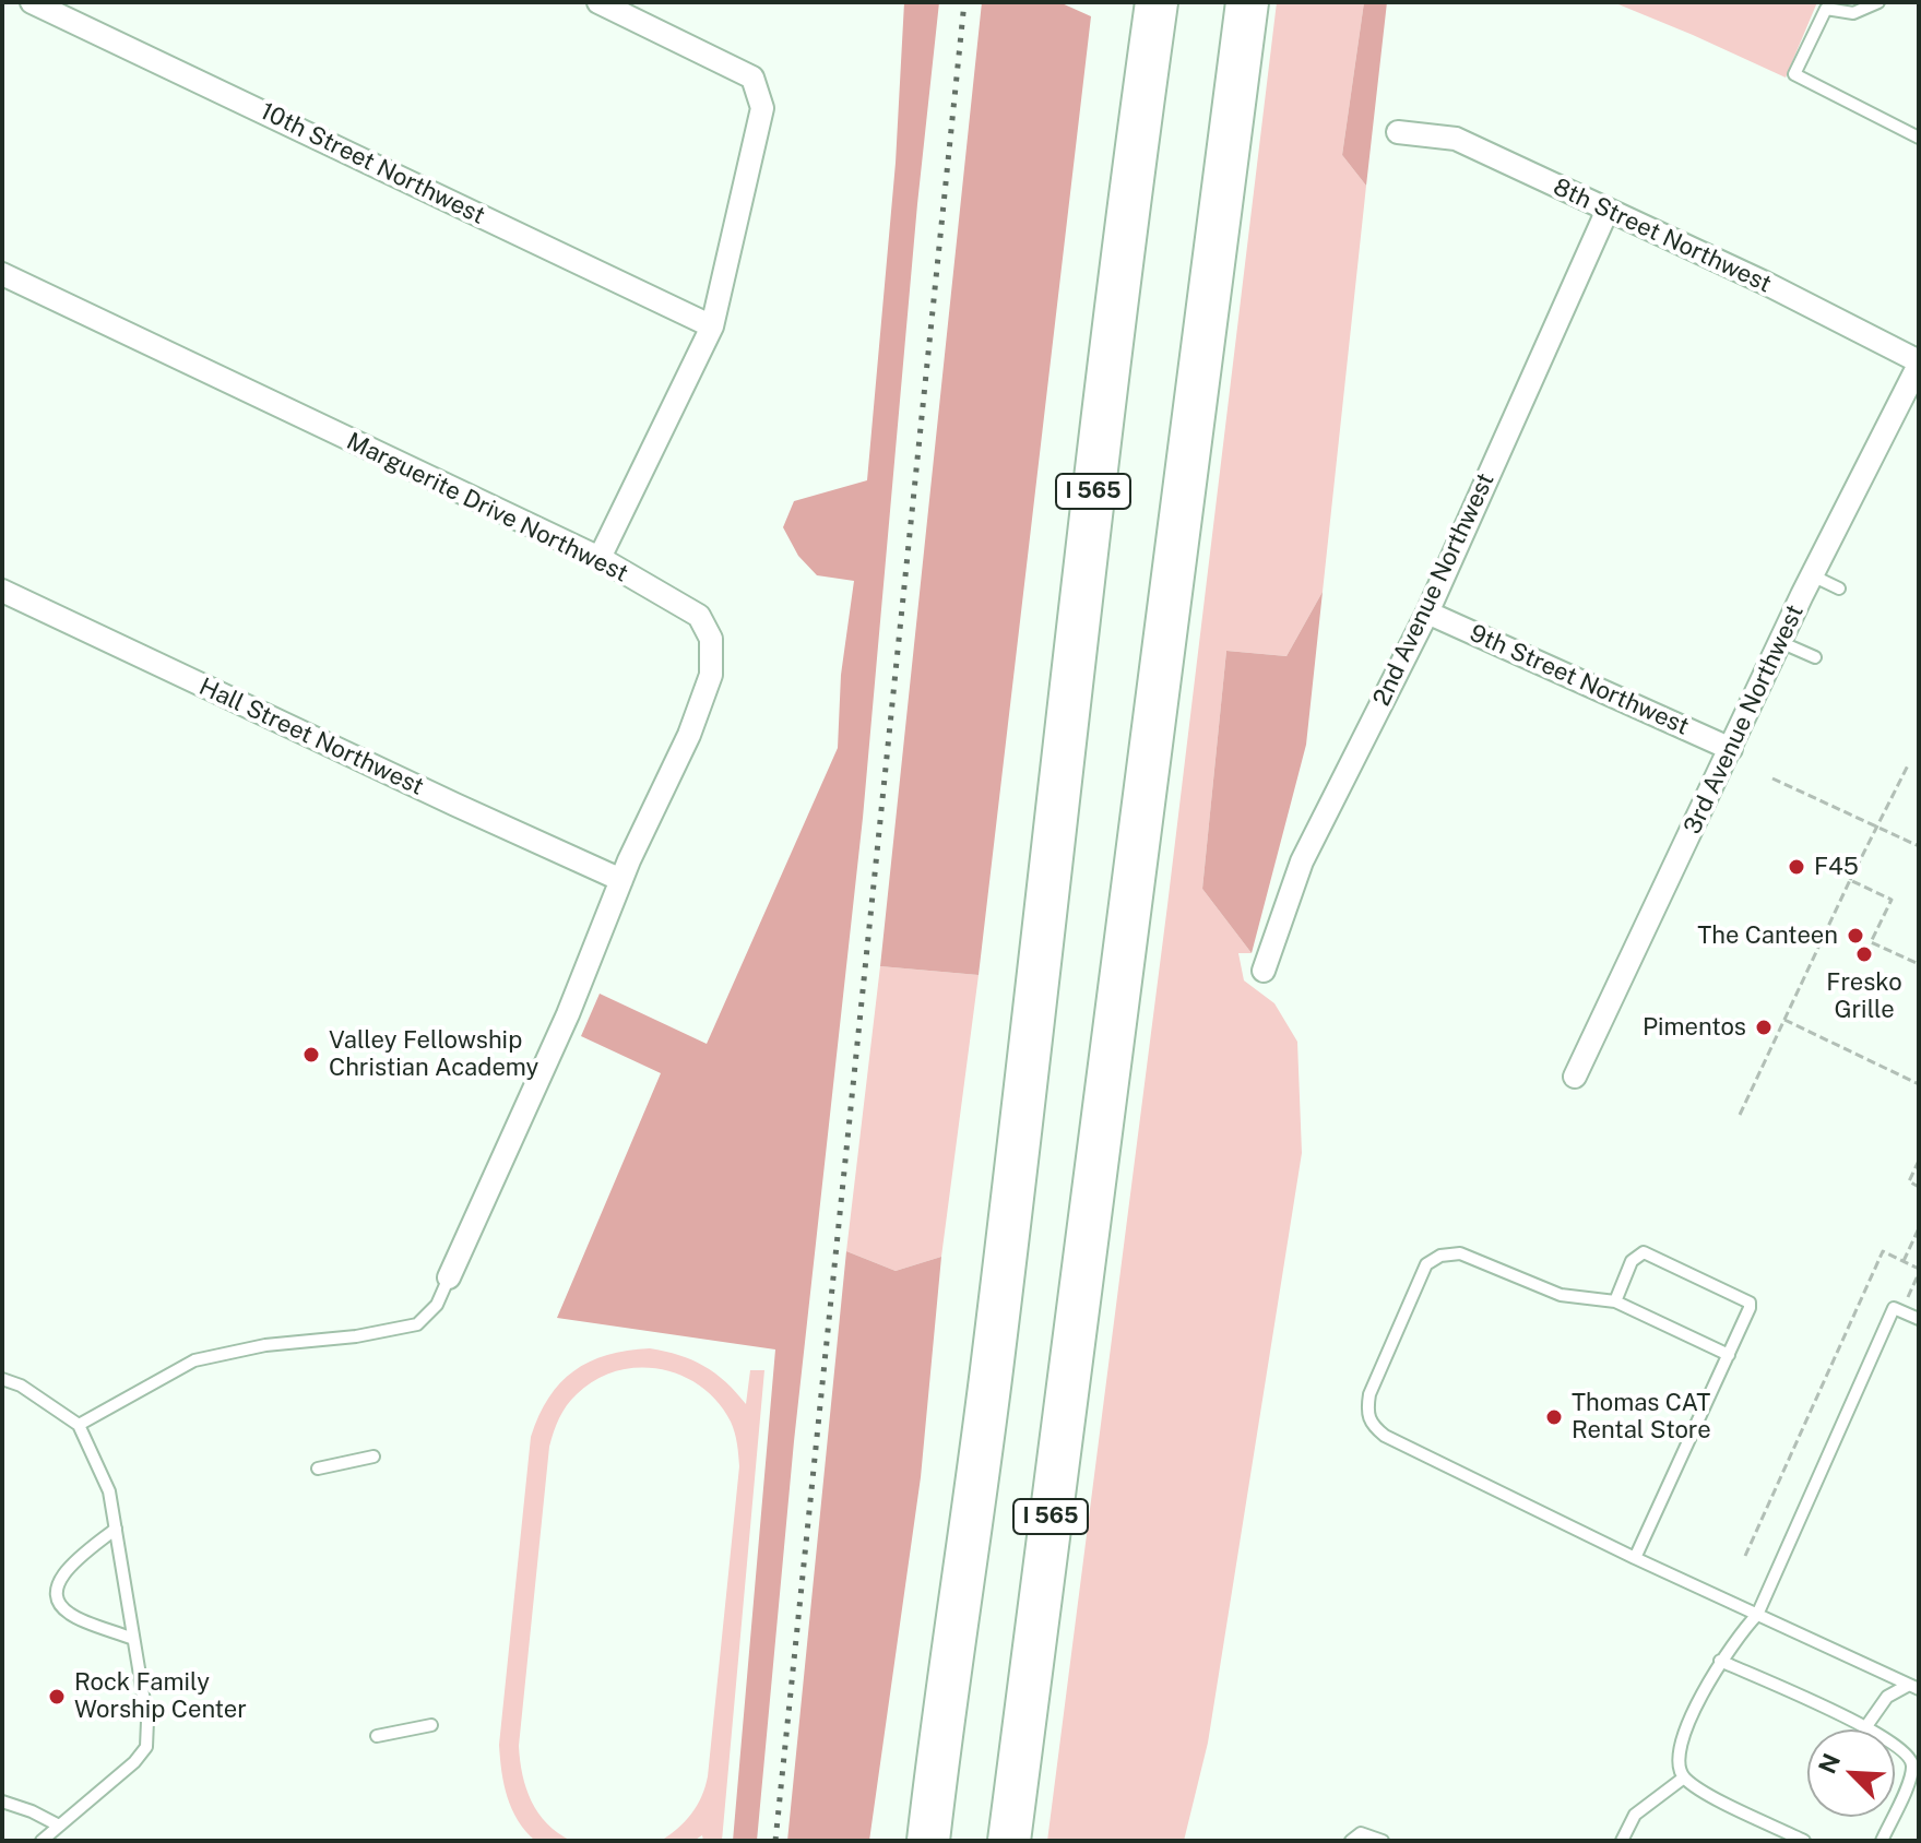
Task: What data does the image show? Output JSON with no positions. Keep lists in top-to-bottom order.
{
  "streets": {
    "highway": ["I 565"],
    "street": [
      "10th Street Northwest",
      "8th Street Northwest",
      "Marguerite Drive Northwest",
      "2nd Avenue Northwest",
      "9th Street Northwest",
      "3rd Avenue Northwest",
      "Hall Street Northwest"
    ]
  },
  "crossings": [
    ["8th Street Northwest", "2nd Avenue Northwest"],
    ["8th Street Northwest", "3rd Avenue Northwest"],
    ["Marguerite Drive Northwest", "Hall Street Northwest"],
    ["2nd Avenue Northwest", "9th Street Northwest"],
    ["9th Street Northwest", "3rd Avenue Northwest"]
  ],
  "places": [
    "F45",
    "The Canteen",
    "Fresko Grille",
    "Pimentos",
    "Valley Fellowship Christian Academy",
    "Thomas CAT Rental Store",
    "Rock Family Worship Center"
  ],
  "north": "top left"
}
